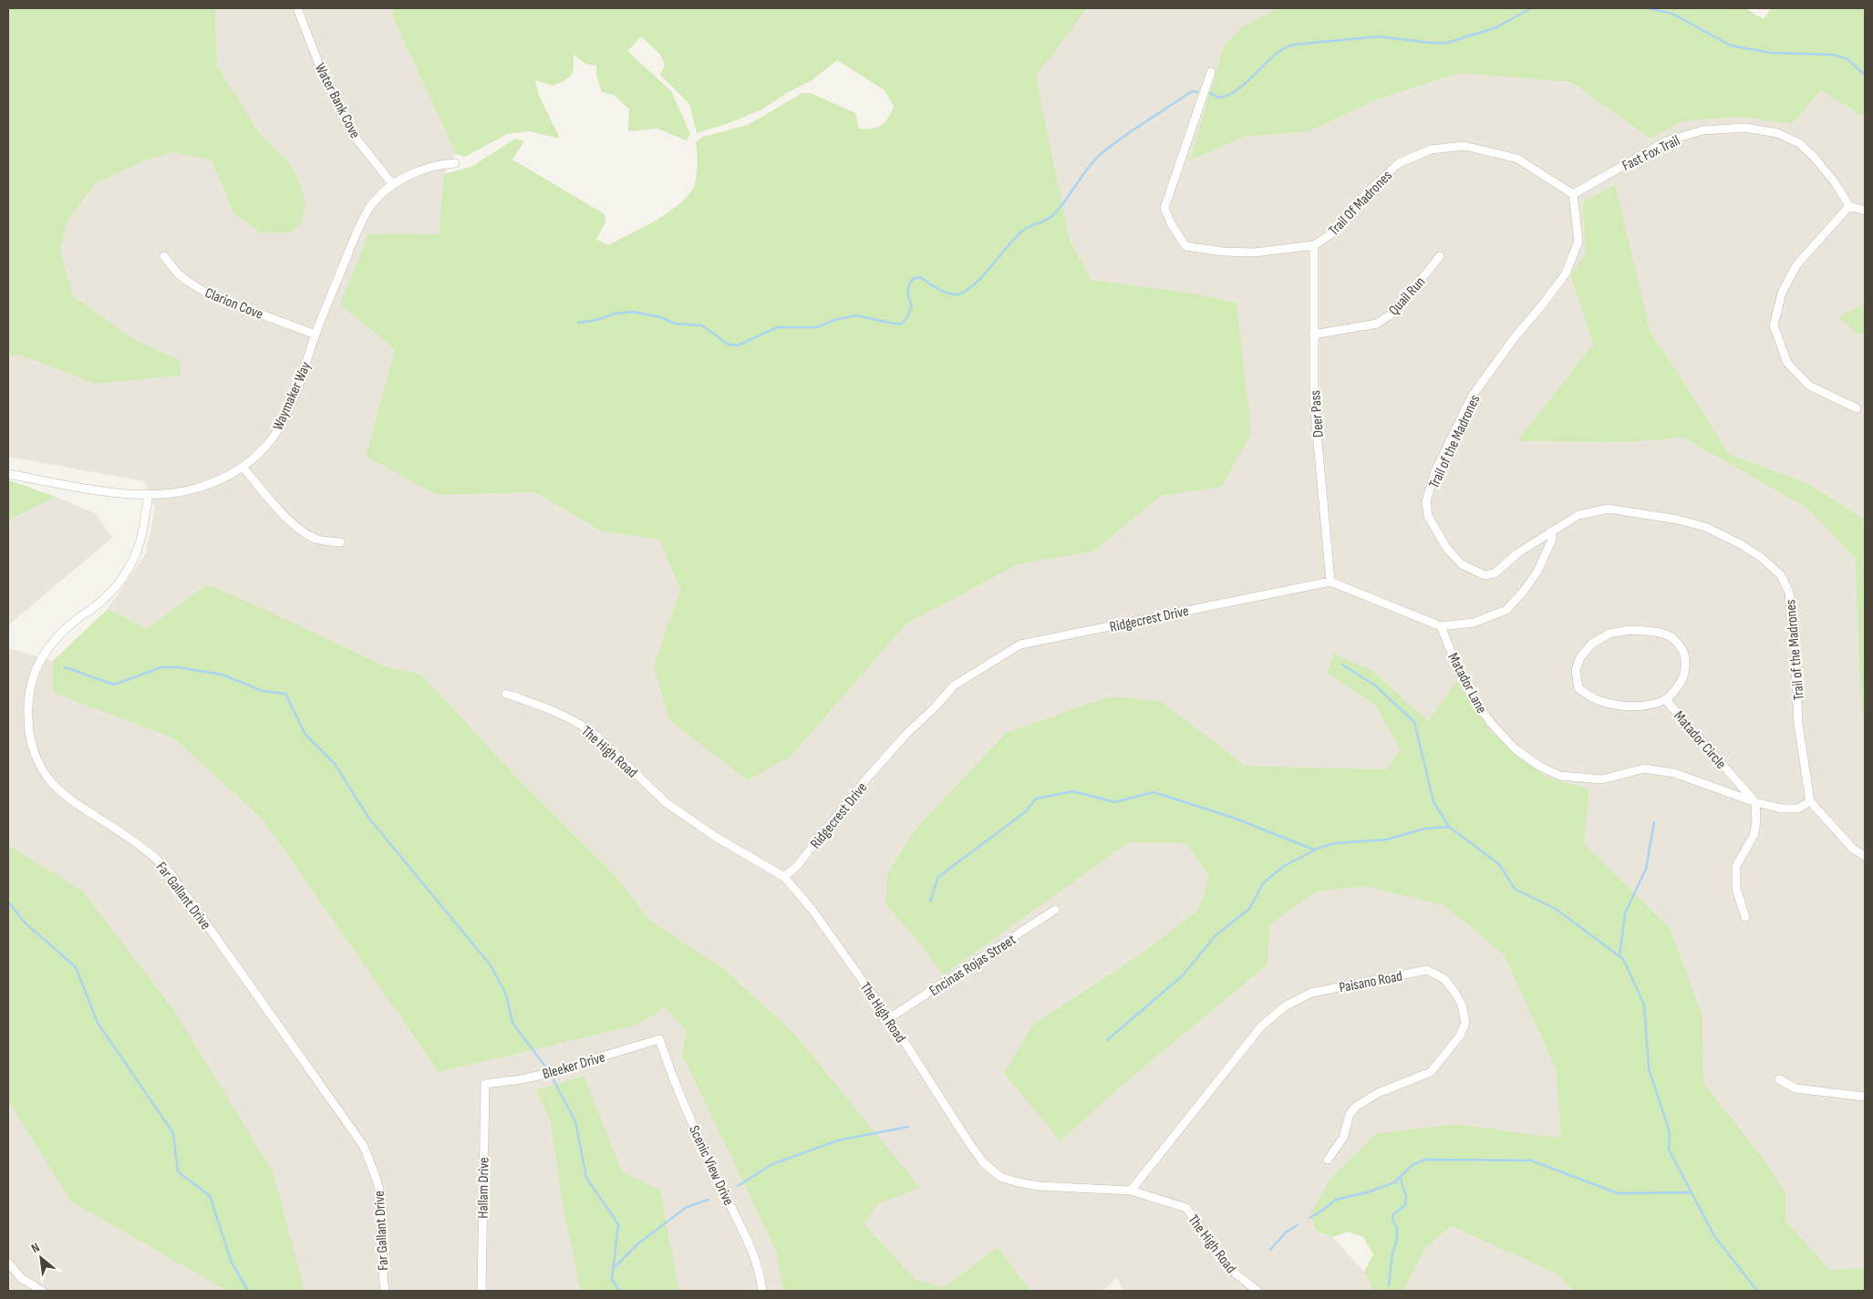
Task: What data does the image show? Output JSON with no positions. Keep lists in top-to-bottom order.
{
  "streets": {
    "street": [
      "Water Bank Cove",
      "Fast Fox Trail",
      "Trail Of Madrones",
      "Quail Run",
      "Clarion Cove",
      "Waymaker Way",
      "Deer Pass",
      "Trail of the Madrones",
      "Ridgecrest Drive",
      "Matador Lane",
      "Matador Circle",
      "The High Road",
      "Far Gallant Drive",
      "Encinas Rojas Street",
      "Paisano Road",
      "Bleeker Drive",
      "Scenic View Drive",
      "Hallam Drive"
    ]
  },
  "crossings": [
    ["Water Bank Cove", "Waymaker Way"],
    ["Fast Fox Trail", "Trail Of Madrones"],
    ["Fast Fox Trail", "Trail of the Madrones"],
    ["Trail Of Madrones", "Deer Pass"],
    ["Trail Of Madrones", "Trail of the Madrones"],
    ["Quail Run", "Deer Pass"],
    ["Clarion Cove", "Waymaker Way"],
    ["Waymaker Way", "Far Gallant Drive"],
    ["Deer Pass", "Ridgecrest Drive"],
    ["Trail of the Madrones", "Matador Lane"],
    ["Ridgecrest Drive", "The High Road"],
    ["Matador Lane", "Matador Circle"],
    ["The High Road", "Encinas Rojas Street"],
    ["The High Road", "Paisano Road"],
    ["Bleeker Drive", "Scenic View Drive"],
    ["Bleeker Drive", "Hallam Drive"]
  ],
  "north": "top left"
}
